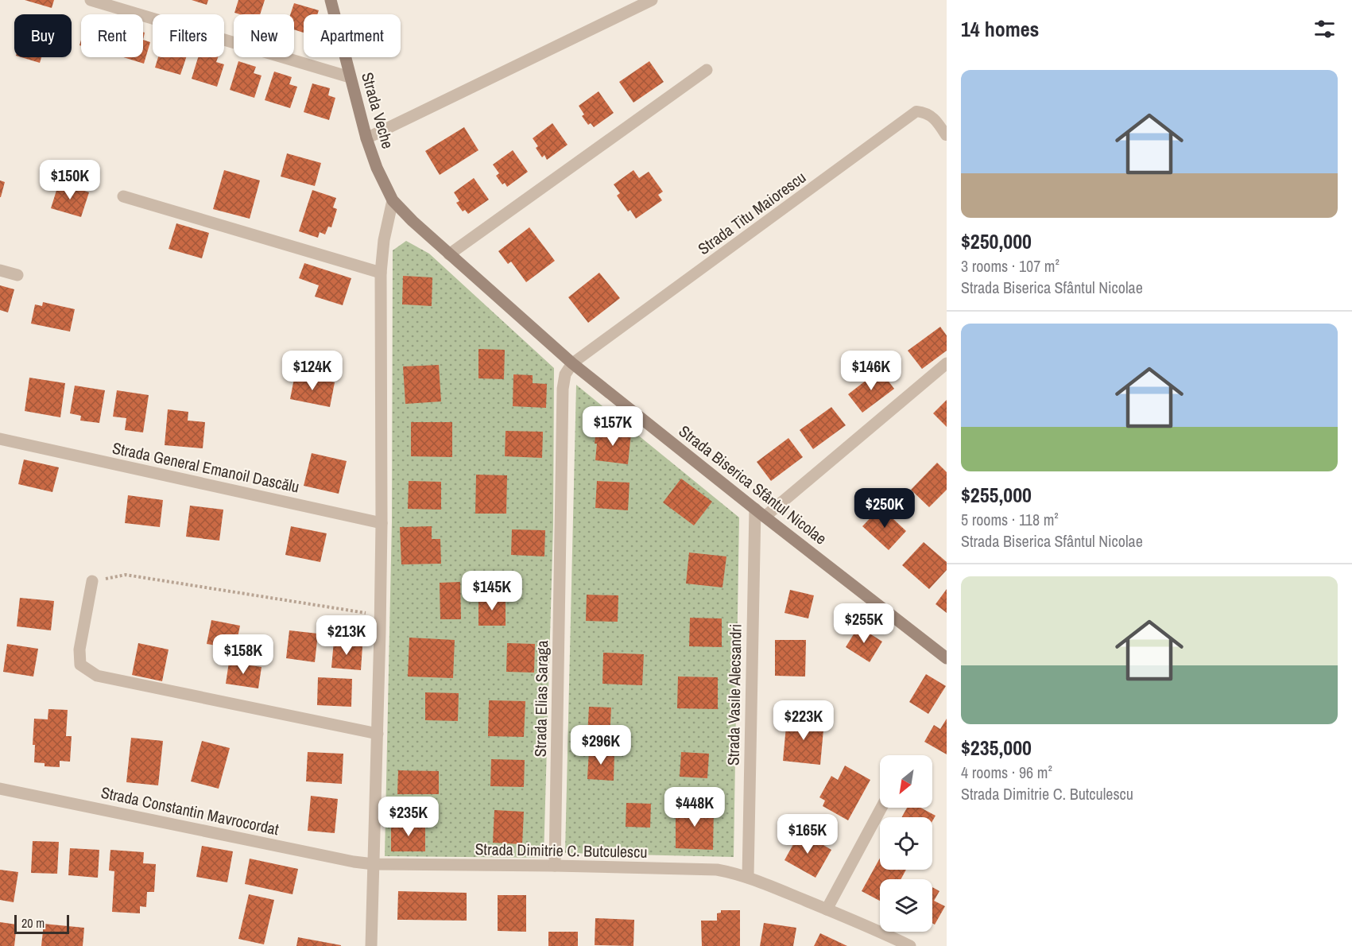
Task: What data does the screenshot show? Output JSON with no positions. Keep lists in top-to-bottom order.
{
  "streets": {
    "street": [
      "Strada Veche",
      "Strada General Emanoil Dascălu",
      "Strada Biserica Sfântul Nicolae",
      "Strada Vasile Alecsandri",
      "Strada Elias Saraga",
      "Strada Constantin Mavrocordat",
      "Strada Dimitrie C. Butculescu"
    ],
    "lane": ["Strada Titu Maiorescu"]
  },
  "crossings": [
    ["Strada Veche", "Strada Biserica Sfântul Nicolae"],
    ["Strada Titu Maiorescu", "Strada Biserica Sfântul Nicolae"],
    ["Strada Titu Maiorescu", "Strada Elias Saraga"],
    ["Strada Biserica Sfântul Nicolae", "Strada Vasile Alecsandri"],
    ["Strada Biserica Sfântul Nicolae", "Strada Elias Saraga"],
    ["Strada Vasile Alecsandri", "Strada Dimitrie C. Butculescu"],
    ["Strada Elias Saraga", "Strada Dimitrie C. Butculescu"],
    ["Strada Constantin Mavrocordat", "Strada Dimitrie C. Butculescu"]
  ],
  "scale_bar": "20 m",
  "north": "bottom left",
  "page": {
    "heading": "14 homes",
    "chip": [
      "Buy",
      "Rent",
      "Filters",
      "New",
      "Apartment"
    ],
    "list": [
      {
        "name": "$250,000",
        "note": "3 rooms · 107 m² · Strada Biserica Sfântul Nicolae"
      },
      {
        "name": "$255,000",
        "note": "5 rooms · 118 m² · Strada Biserica Sfântul Nicolae"
      },
      {
        "name": "$235,000",
        "note": "4 rooms · 96 m² · Strada Dimitrie C. Butculescu"
      }
    ],
    "price": [
      "$150K",
      "$124K",
      "$146K",
      "$157K",
      "$250K",
      "$145K",
      "$255K",
      "$213K",
      "$158K",
      "$223K",
      "$296K",
      "$448K",
      "$235K",
      "$165K"
    ],
    "scale": "20 m"
  }
}
